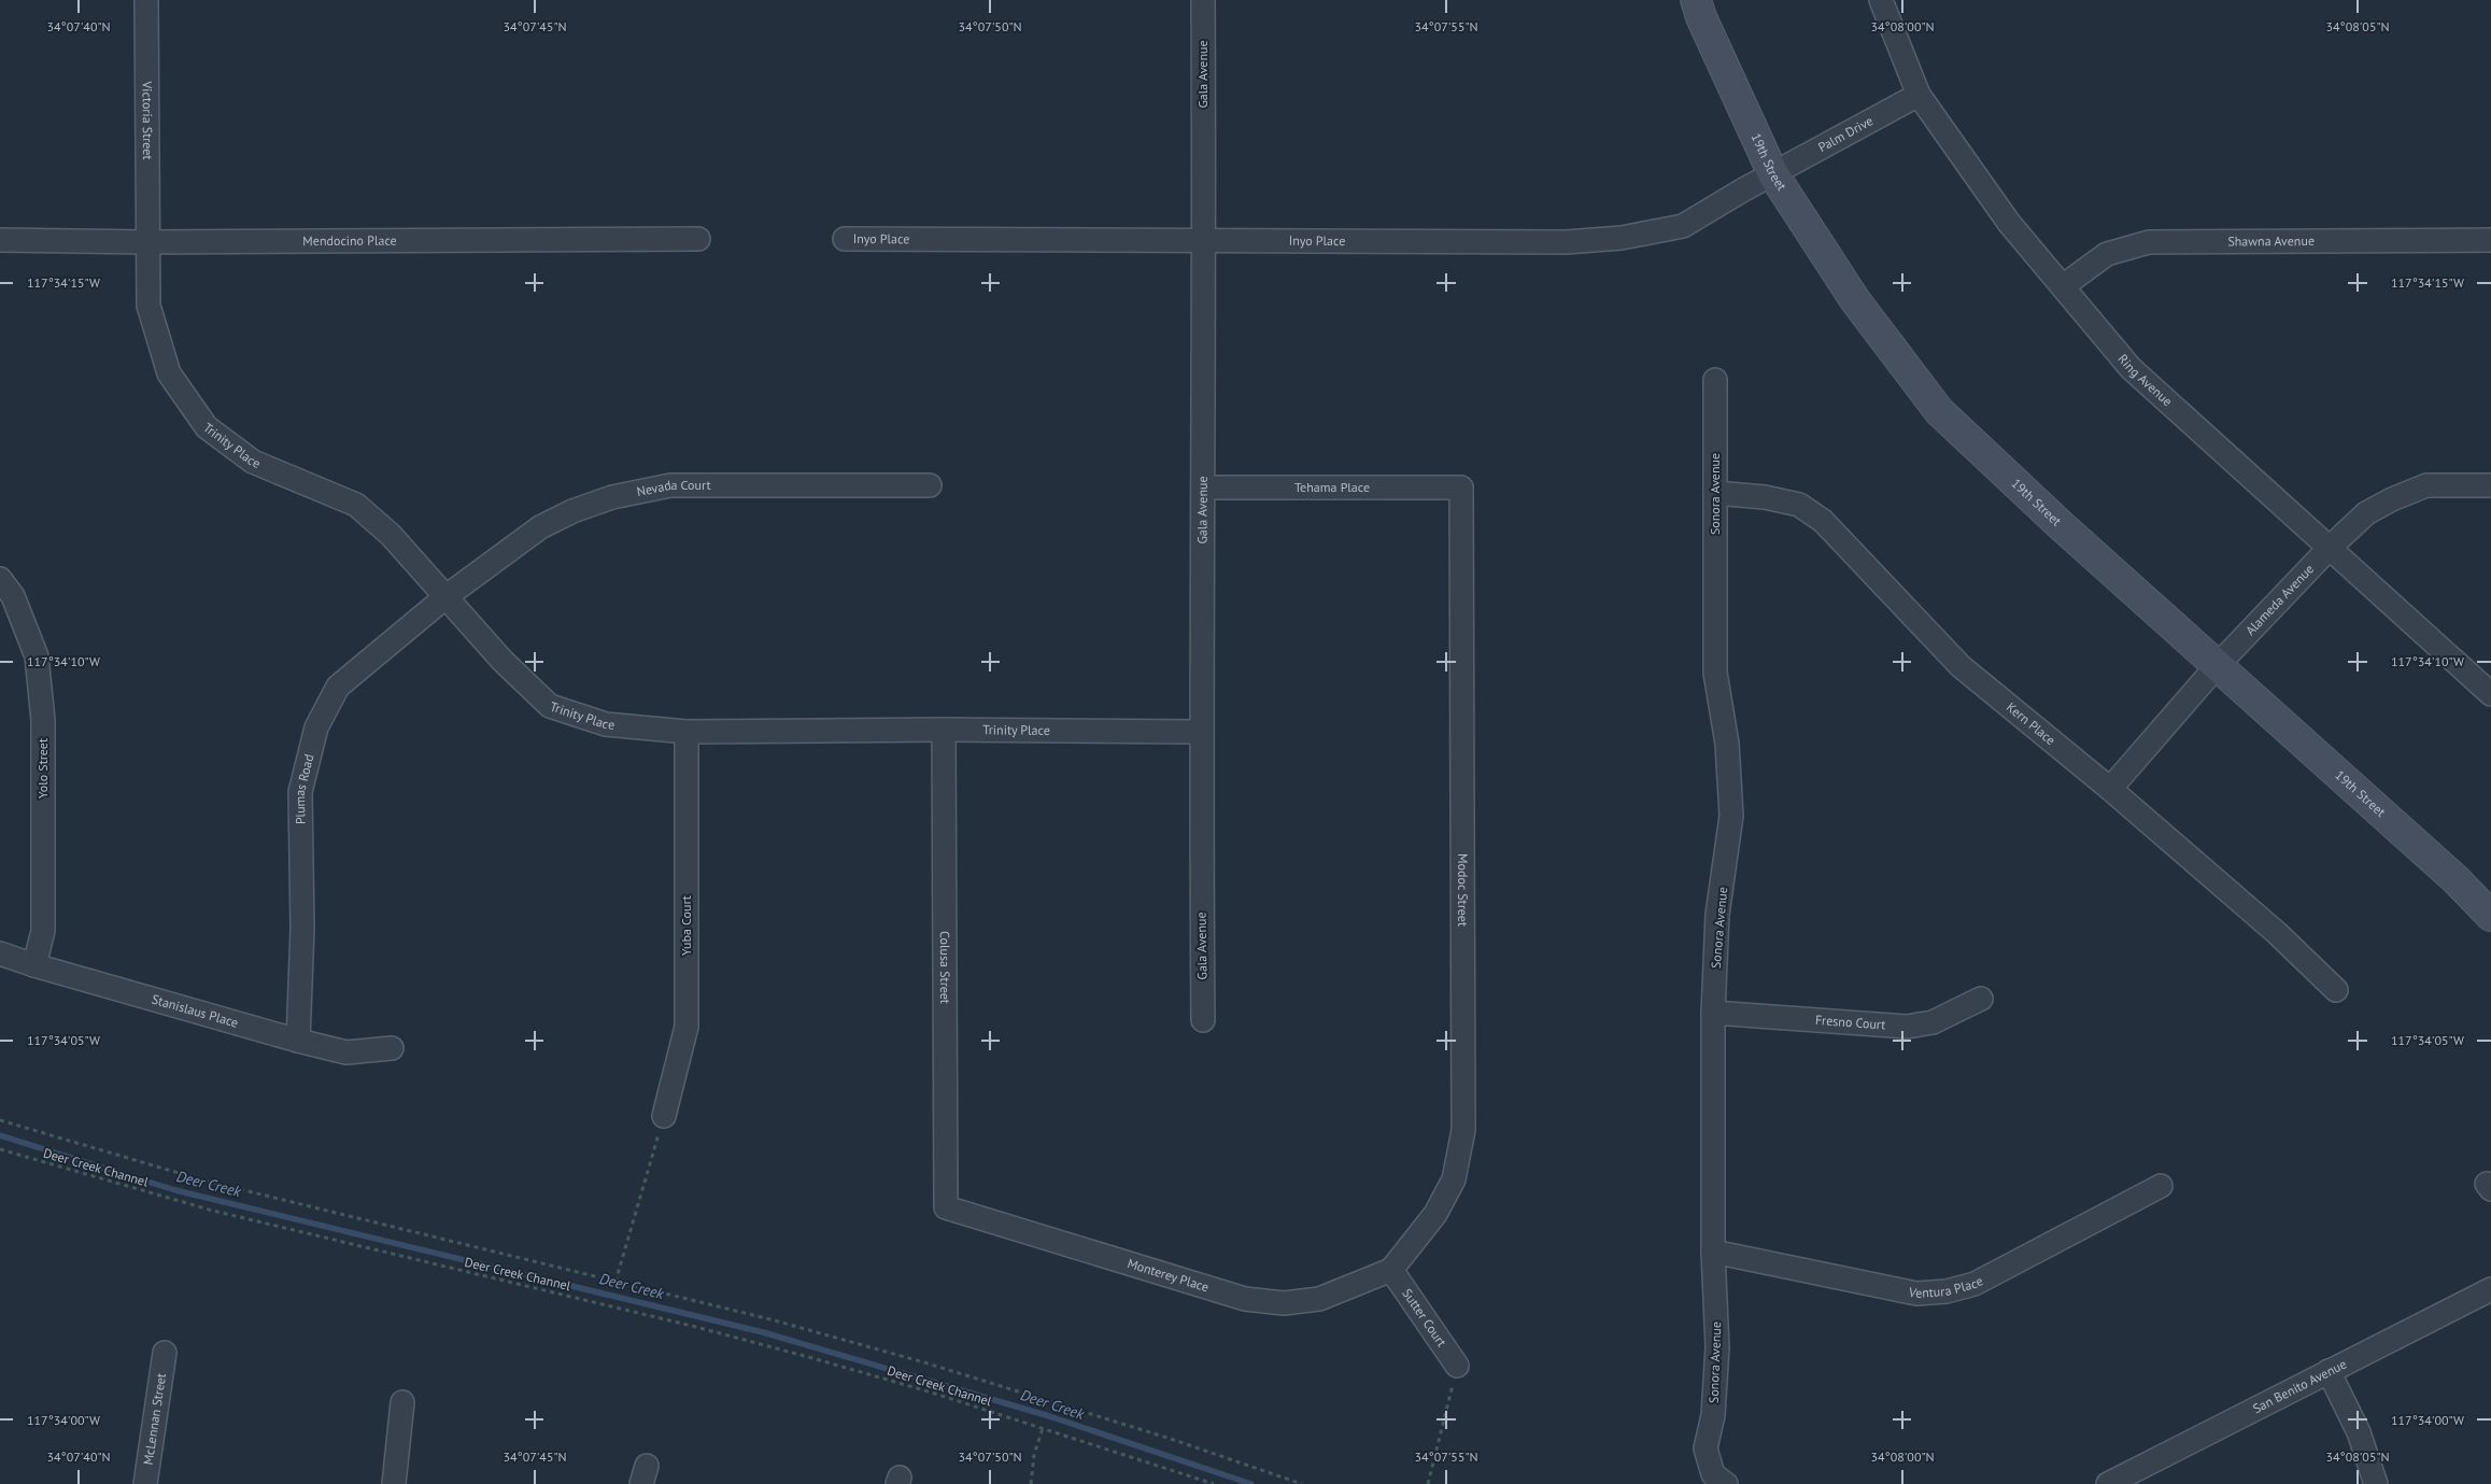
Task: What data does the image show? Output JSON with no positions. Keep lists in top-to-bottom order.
{
  "streets": {
    "street": [
      "Gala Avenue",
      "Victoria Street",
      "Palm Drive",
      "19th Street",
      "Inyo Place",
      "Mendocino Place",
      "Shawna Avenue",
      "Ring Avenue",
      "Trinity Place",
      "Tehama Place",
      "Nevada Court",
      "Sonora Avenue",
      "Alameda Avenue",
      "Kern Place",
      "Yolo Street",
      "Plumas Road",
      "Modoc Street",
      "Yuba Court",
      "Colusa Street",
      "Stanislaus Place",
      "Fresno Court",
      "Monterey Place",
      "Ventura Place",
      "Sutter Court",
      "San Benito Avenue",
      "McLennan Street"
    ],
    "path": ["Deer Creek Channel"]
  },
  "crossings": [
    ["Gala Avenue", "Inyo Place"],
    ["Gala Avenue", "Trinity Place"],
    ["Gala Avenue", "Tehama Place"],
    ["Victoria Street", "Mendocino Place"],
    ["Victoria Street", "Trinity Place"],
    ["Palm Drive", "19th Street"],
    ["Palm Drive", "Inyo Place"],
    ["Palm Drive", "Ring Avenue"],
    ["19th Street", "Inyo Place"],
    ["19th Street", "Alameda Avenue"],
    ["Mendocino Place", "Trinity Place"],
    ["Shawna Avenue", "Ring Avenue"],
    ["Ring Avenue", "Alameda Avenue"],
    ["Trinity Place", "Nevada Court"],
    ["Trinity Place", "Plumas Road"],
    ["Trinity Place", "Yuba Court"],
    ["Trinity Place", "Colusa Street"],
    ["Tehama Place", "Modoc Street"],
    ["Nevada Court", "Plumas Road"],
    ["Sonora Avenue", "Kern Place"],
    ["Sonora Avenue", "Fresno Court"],
    ["Sonora Avenue", "Ventura Place"],
    ["Alameda Avenue", "Kern Place"],
    ["Yolo Street", "Stanislaus Place"],
    ["Plumas Road", "Stanislaus Place"],
    ["Modoc Street", "Monterey Place"],
    ["Modoc Street", "Sutter Court"],
    ["Colusa Street", "Monterey Place"],
    ["Monterey Place", "Sutter Court"]
  ],
  "water": ["Deer Creek"],
  "coordinates": [
    "34°07'40\"N",
    "34°07'45\"N",
    "34°07'50\"N",
    "34°07'55\"N",
    "34°08'00\"N",
    "34°08'05\"N",
    "117°34'15\"W",
    "117°34'10\"W",
    "117°34'05\"W",
    "117°34'00\"W"
  ]
}
